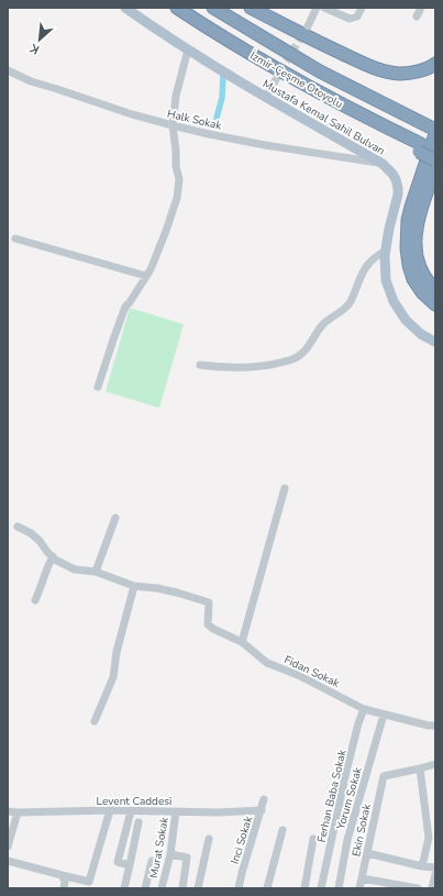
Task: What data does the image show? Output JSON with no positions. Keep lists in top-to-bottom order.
{
  "streets": {
    "highway": ["İzmir-Çeşme Otoyolu"],
    "main road": ["Mustafa Kemal Sahil Bulvarı"],
    "street": [
      "Halk Sokak",
      "Fidan Sokak",
      "Ferhan Baba Sokak",
      "Yorum Sokak",
      "Levent Caddesi",
      "Ekin Sokak",
      "Inci Sokak",
      "Murat Sokak"
    ]
  },
  "crossings": [
    ["Mustafa Kemal Sahil Bulvarı", "Halk Sokak"],
    ["Fidan Sokak", "Ferhan Baba Sokak"],
    ["Fidan Sokak", "Yorum Sokak"],
    ["Levent Caddesi", "Inci Sokak"],
    ["Levent Caddesi", "Murat Sokak"]
  ],
  "north": "bottom left"
}
